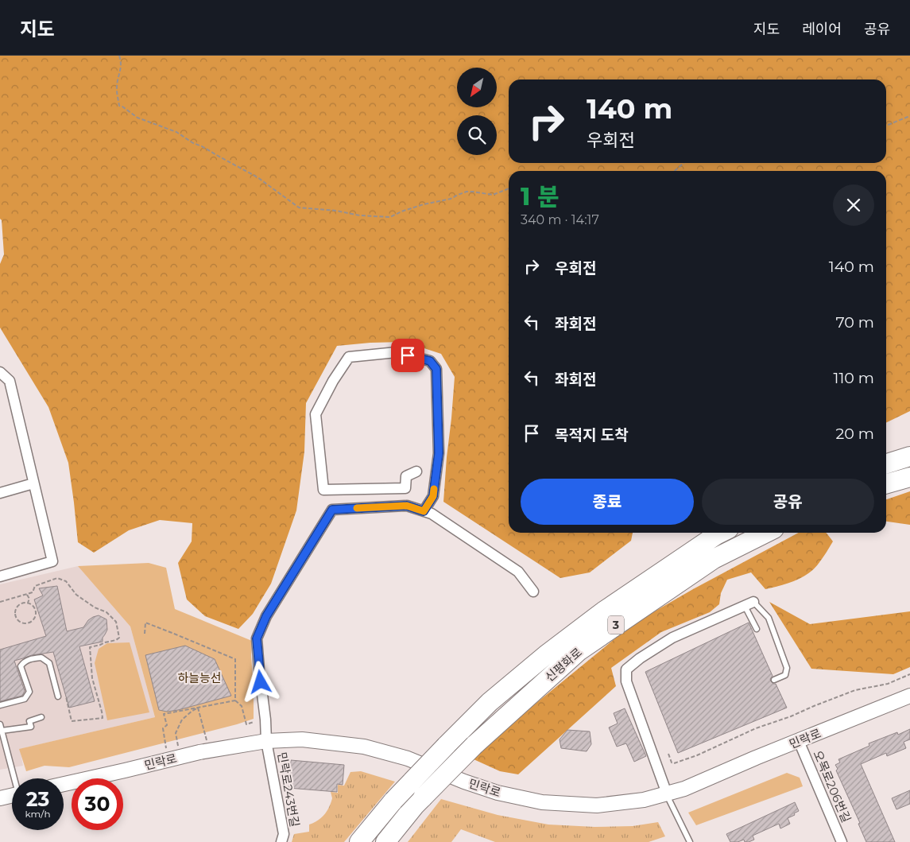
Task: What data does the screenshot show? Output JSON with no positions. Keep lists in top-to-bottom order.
{
  "streets": {
    "highway": ["3", "신평화로"],
    "main road": ["민락로"],
    "street": ["오목로206번길", "민락로243번길"]
  },
  "crossings": [
    ["민락로", "오목로206번길"],
    ["민락로", "민락로243번길"]
  ],
  "parks": ["하늘능선"],
  "north": "bottom left",
  "page": {
    "header": "지도",
    "nav": ["지도", "레이어", "공유"],
    "turn": ["140 m", "우회전"],
    "heading": ["1 분", "340 m · 14:17"],
    "list": [
      {
        "name": "우회전",
        "value": "140 m"
      },
      {
        "name": "좌회전",
        "value": "70 m"
      },
      {
        "name": "좌회전",
        "value": "110 m"
      },
      {
        "name": "목적지 도착",
        "value": "20 m"
      }
    ],
    "buttons": ["종료", "공유"],
    "speed": "23 km/h",
    "limit": "30"
  }
}
